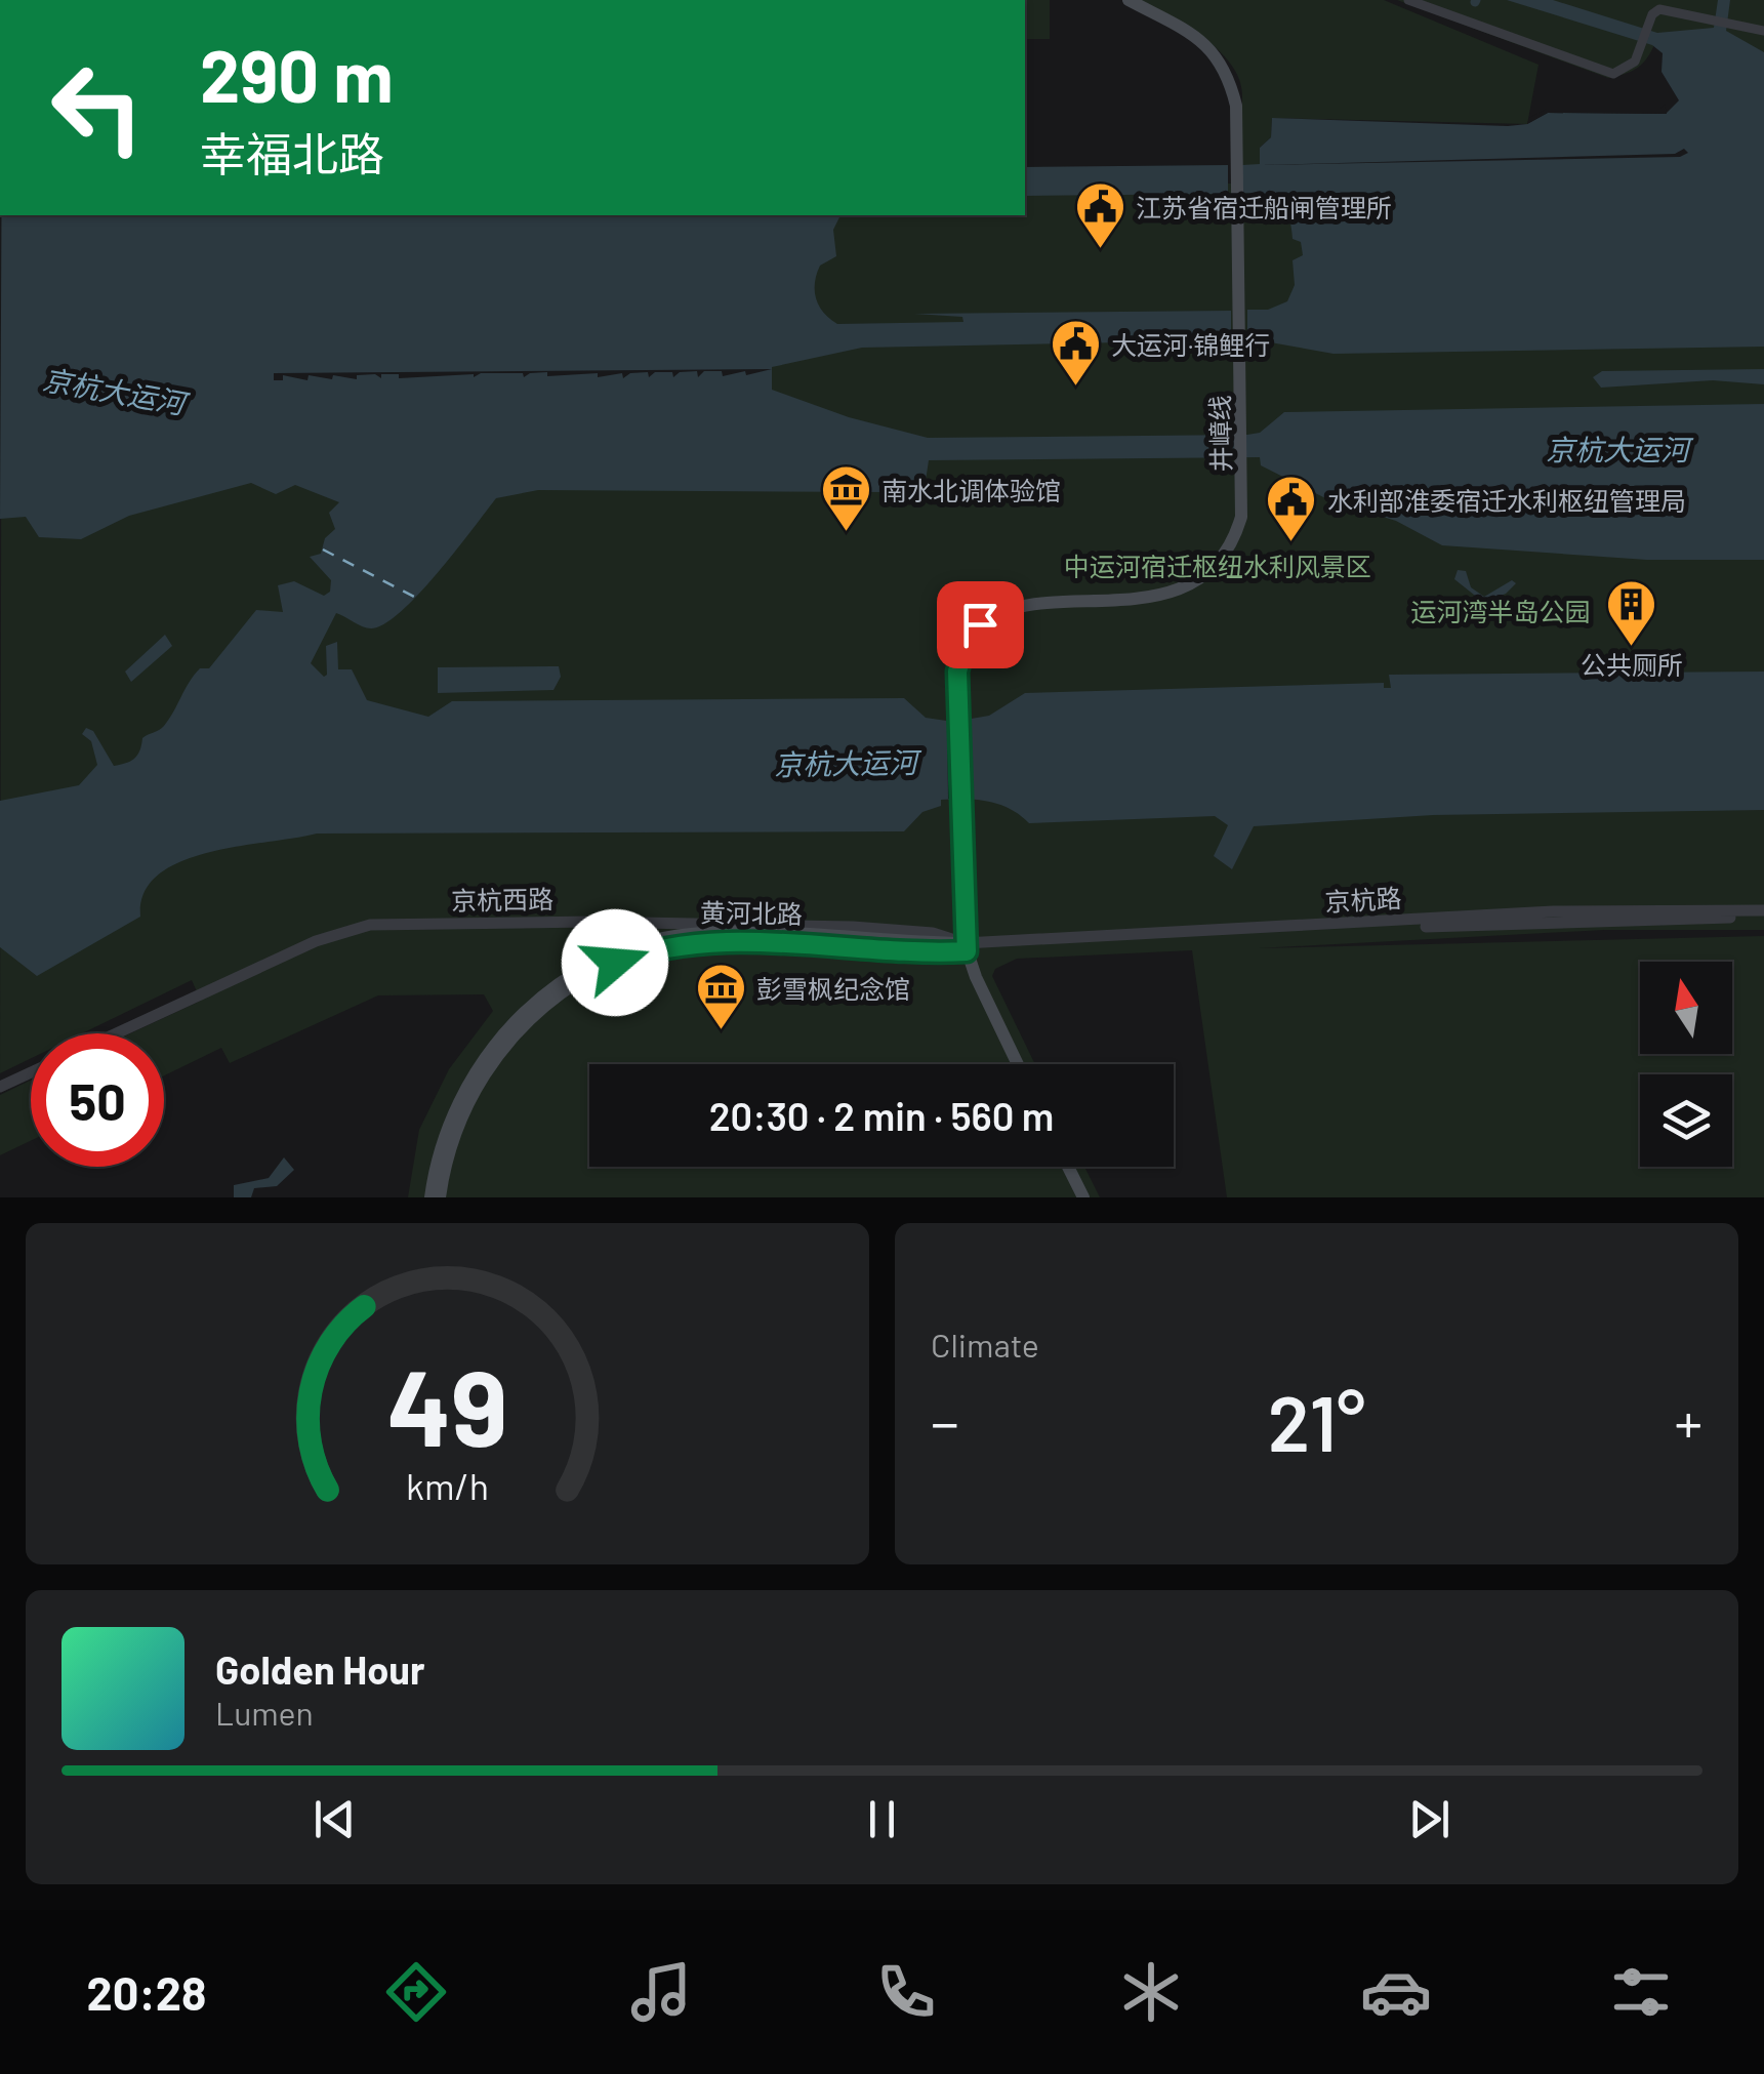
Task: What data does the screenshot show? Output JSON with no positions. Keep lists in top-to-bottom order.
{
  "streets": {
    "main road": ["井嶂线", "黄河北路"],
    "street": ["京杭西路", "京杭路"]
  },
  "crossings": [
    ["井嶂线", "京杭西路"],
    ["井嶂线", "京杭路"],
    ["井嶂线", "黄河北路"],
    ["京杭西路", "京杭路"],
    ["京杭西路", "黄河北路"],
    ["京杭路", "黄河北路"]
  ],
  "water": ["京杭大运河"],
  "parks": ["中运河宿迁枢纽水利风景区", "运河湾半岛公园"],
  "places": {
    "public building": ["江苏省宿迁船闸管理所", "大运河·锦鲤行", "水利部淮委宿迁水利枢纽管理局"],
    "museum": ["南水北调体验馆", "彭雪枫纪念馆"],
    "building": ["公共厕所"]
  },
  "north": "top",
  "page": {
    "turn": ["290 m", "幸福北路"],
    "limit": "50",
    "trip": "20:30 · 2 min · 560 m",
    "tile": "Climate",
    "heat": ["−", "21°", "+"],
    "song": ["Golden Hour", "Lumen"],
    "tabs": "20:28",
    "gauge": ["49", "km/h"]
  }
}
